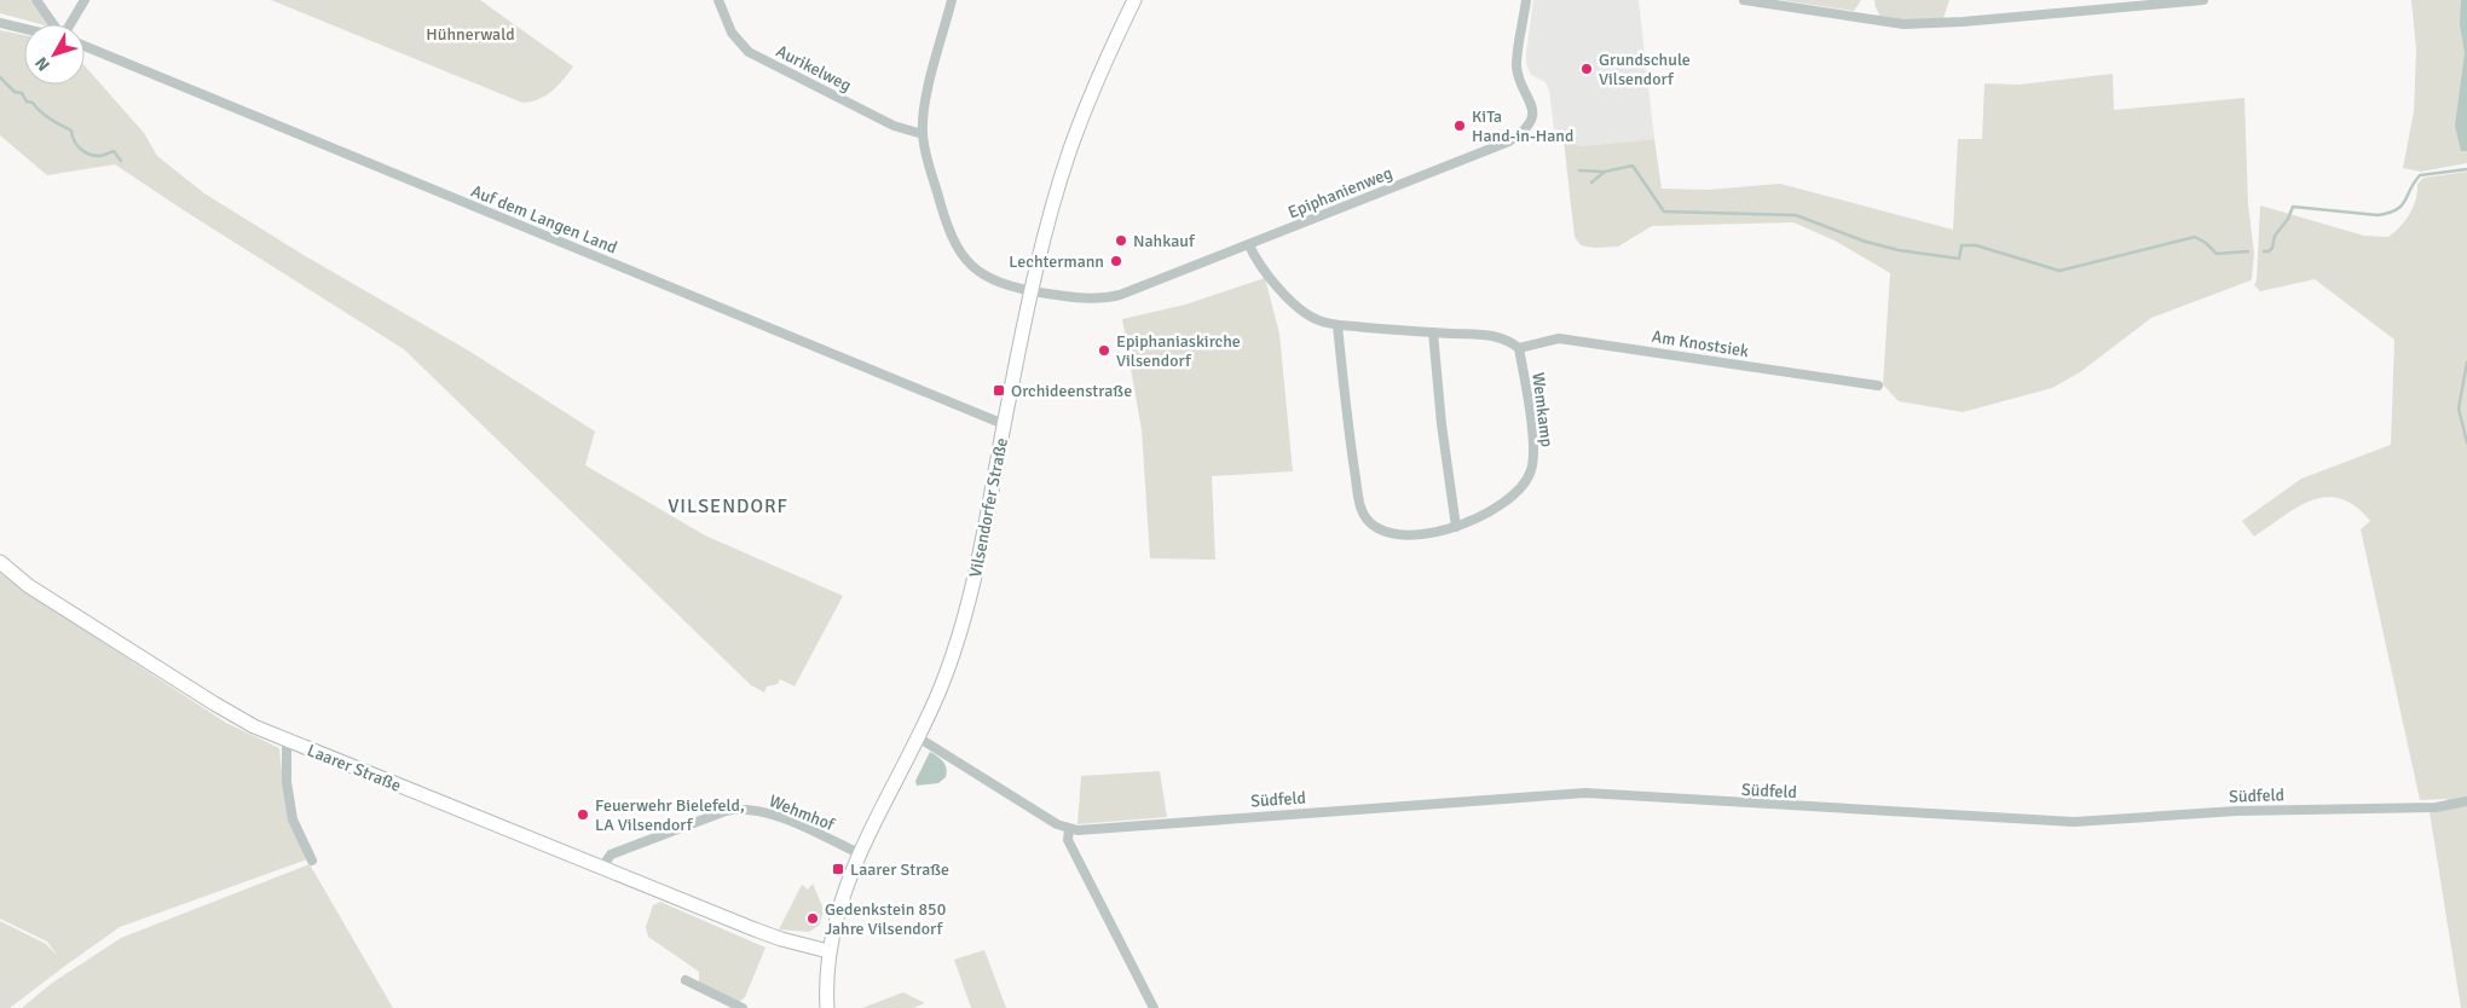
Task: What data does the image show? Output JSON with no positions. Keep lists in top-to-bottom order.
{
  "streets": {
    "main road": ["Vilsendorfer Straße", "Laarer Straße"],
    "street": [
      "Aurikelweg",
      "Epiphanienweg",
      "Auf dem Langen Land",
      "Am Knostsiek",
      "Wemkamp",
      "Südfeld",
      "Wehmhof"
    ]
  },
  "crossings": [
    ["Epiphanienweg", "Vilsendorfer Straße"],
    ["Auf dem Langen Land", "Vilsendorfer Straße"],
    ["Am Knostsiek", "Wemkamp"],
    ["Vilsendorfer Straße", "Laarer Straße"],
    ["Vilsendorfer Straße", "Wehmhof"],
    ["Laarer Straße", "Wehmhof"]
  ],
  "districts": ["VILSENDORF"],
  "parks": ["Hühnerwald"],
  "places": {
    "other": [
      "Grundschule Vilsendorf",
      "KiTa Hand-in-Hand",
      "Nahkauf",
      "Lechtermann",
      "Epiphaniaskirche Vilsendorf",
      "Feuerwehr Bielefeld, LA Vilsendorf",
      "Gedenkstein 850 Jahre Vilsendorf"
    ],
    "transit": ["Orchideenstraße", "Laarer Straße"]
  },
  "north": "bottom left"
}
